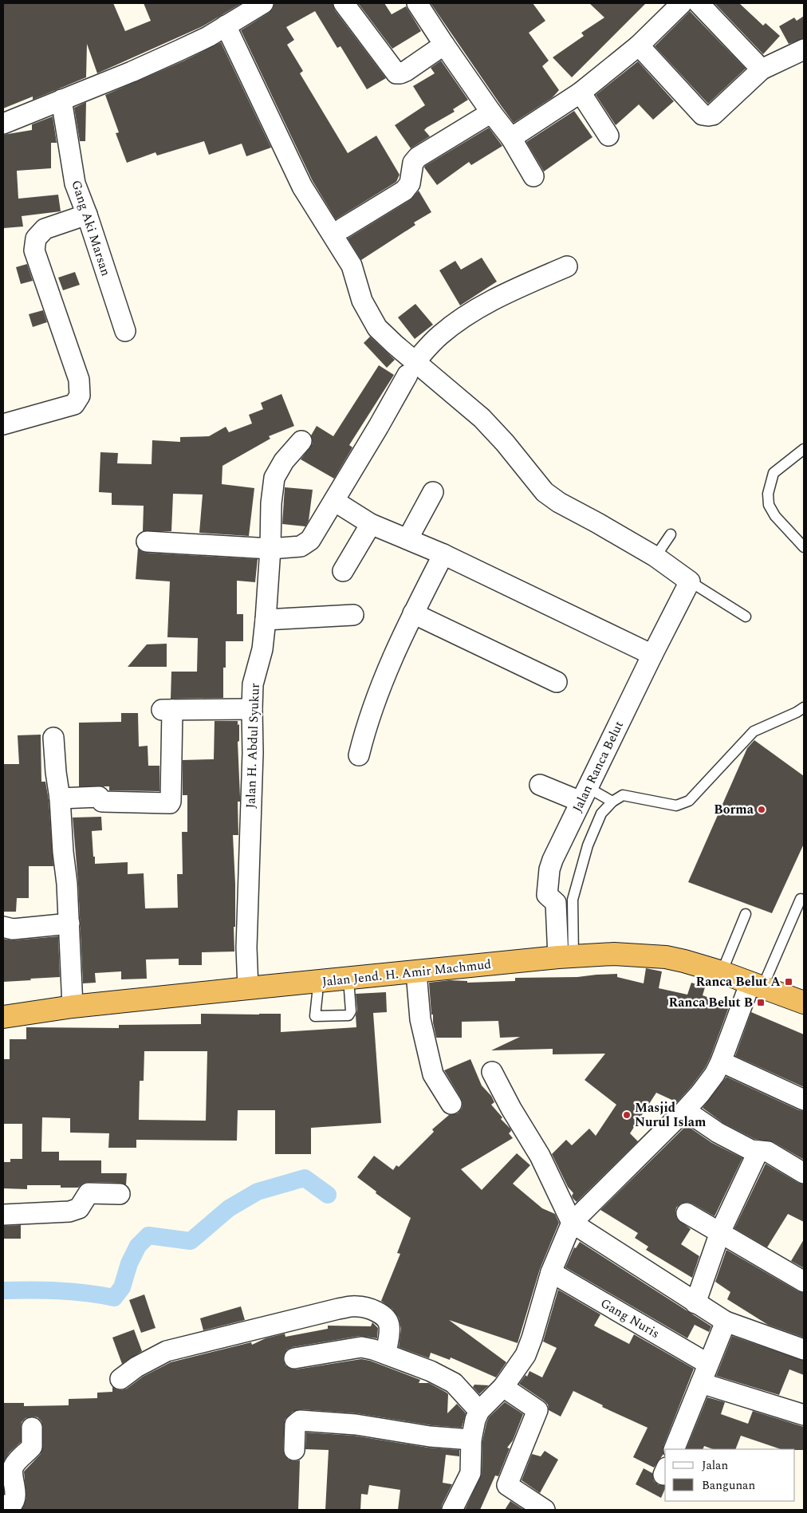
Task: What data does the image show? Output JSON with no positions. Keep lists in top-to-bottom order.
{
  "streets": {
    "highway": ["Jalan Jend. H. Amir Machmud"],
    "street": [
      "Gang Aki Marsan",
      "Jalan H. Abdul Syukur",
      "Jalan Ranca Belut",
      "Gang Nuris"
    ]
  },
  "crossings": [
    ["Jalan H. Abdul Syukur", "Jalan Jend. H. Amir Machmud"],
    ["Jalan Ranca Belut", "Jalan Jend. H. Amir Machmud"]
  ],
  "places": {
    "other": ["Borma", "Masjid Nurul Islam"],
    "transit": ["Ranca Belut A", "Ranca Belut B"]
  },
  "legend": ["Jalan", "Bangunan"]
}
